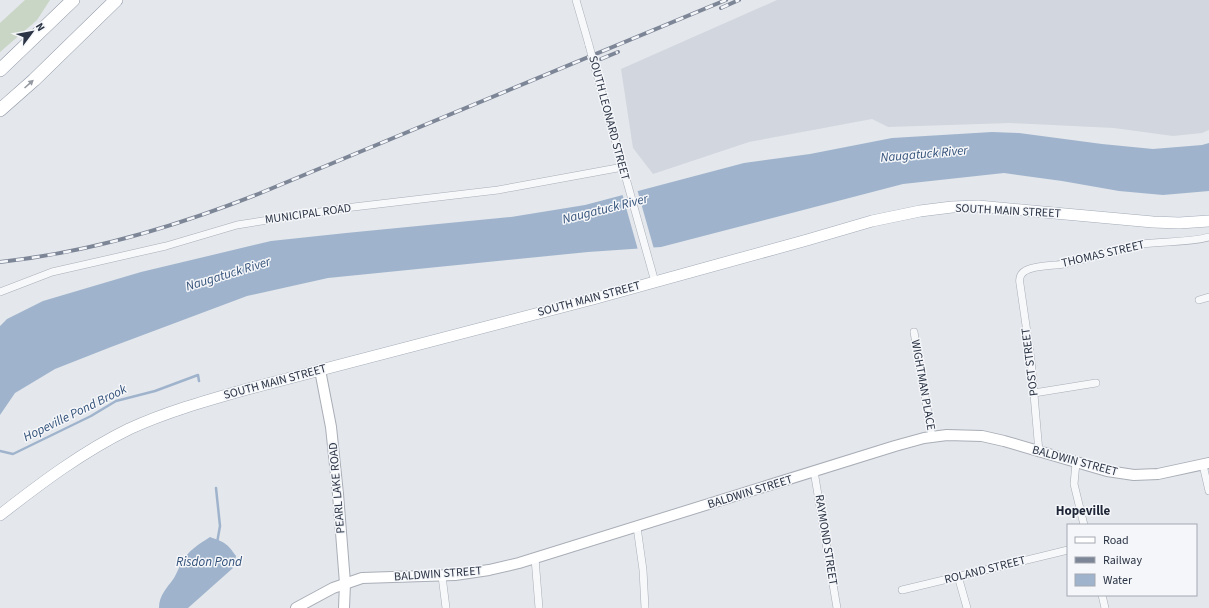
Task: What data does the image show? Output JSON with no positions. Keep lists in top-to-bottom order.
{
  "streets": {
    "main road": ["SOUTH MAIN STREET", "BALDWIN STREET", "PEARL LAKE ROAD"],
    "street": [
      "SOUTH LEONARD STREET",
      "MUNICIPAL ROAD",
      "THOMAS STREET",
      "POST STREET",
      "WIGHTMAN PLACE",
      "RAYMOND STREET",
      "ROLAND STREET"
    ]
  },
  "crossings": [
    ["SOUTH LEONARD STREET", "SOUTH MAIN STREET"],
    ["SOUTH LEONARD STREET", "MUNICIPAL ROAD"],
    ["SOUTH MAIN STREET", "PEARL LAKE ROAD"],
    ["THOMAS STREET", "POST STREET"],
    ["POST STREET", "BALDWIN STREET"],
    ["WIGHTMAN PLACE", "BALDWIN STREET"],
    ["BALDWIN STREET", "PEARL LAKE ROAD"],
    ["BALDWIN STREET", "RAYMOND STREET"]
  ],
  "districts": ["Hopeville"],
  "water": ["Naugatuck River", "Hopeville Pond Brook", "Risdon Pond"],
  "legend": ["Road", "Railway", "Water"],
  "north": "top right"
}
